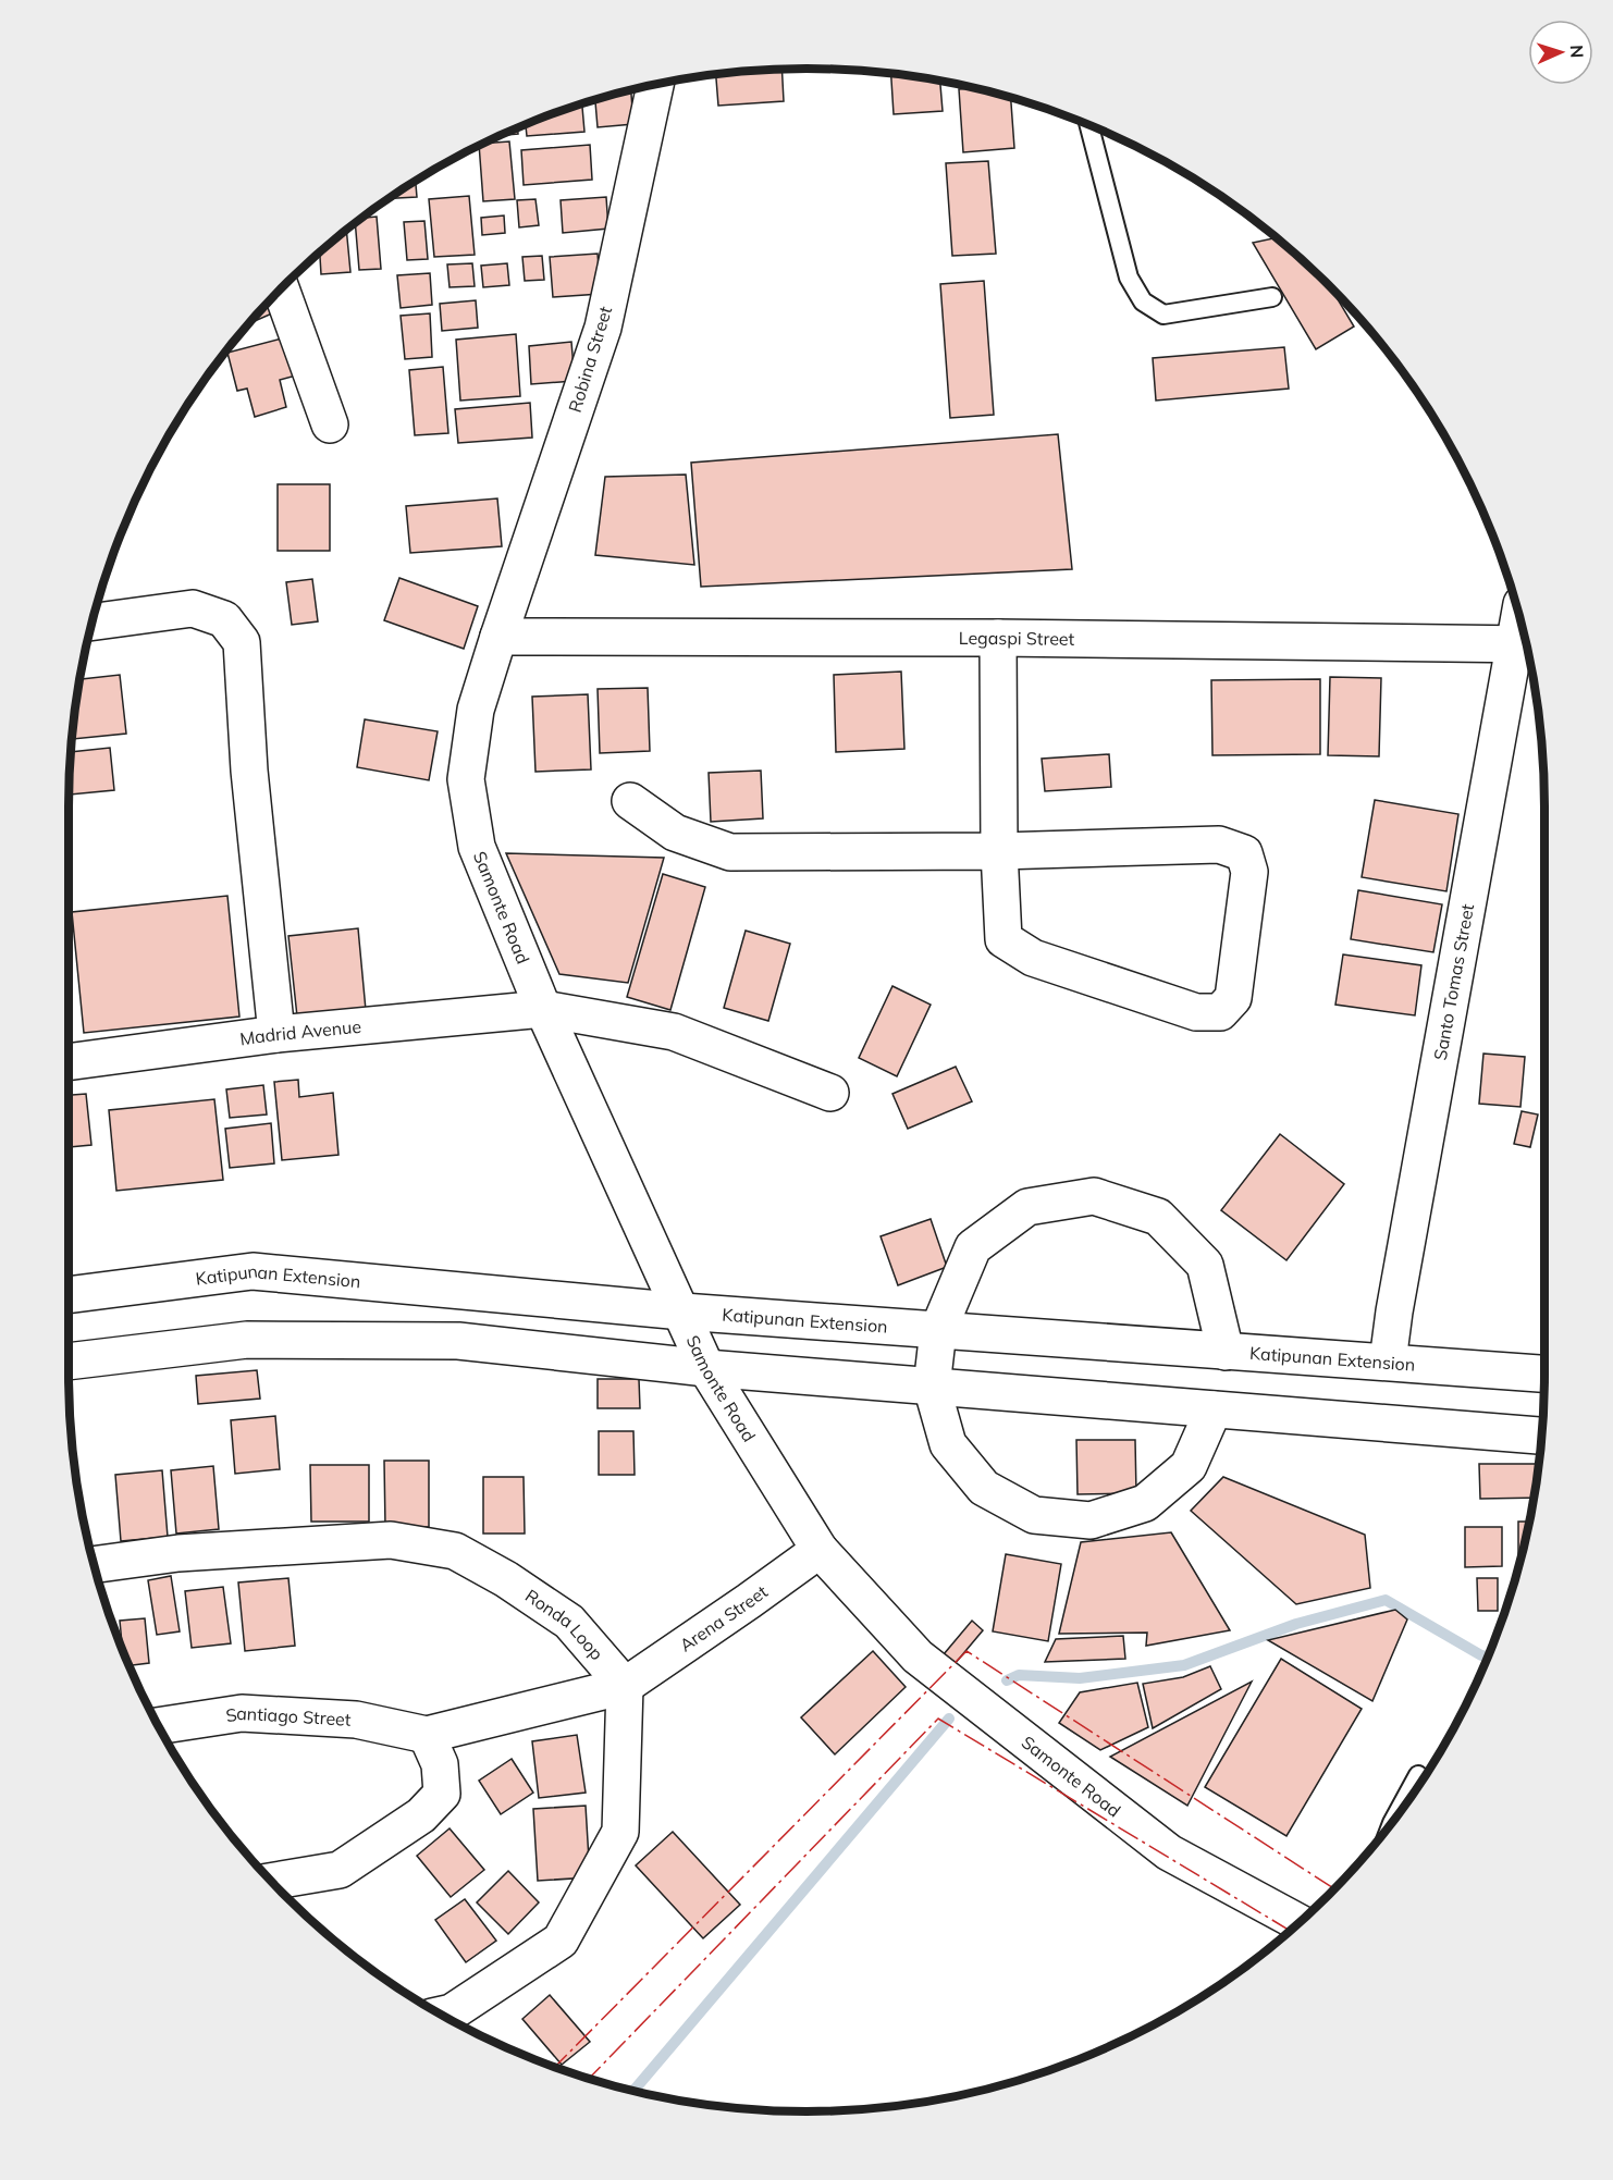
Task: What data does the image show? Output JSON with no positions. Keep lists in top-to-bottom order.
{
  "streets": {
    "street": [
      "Robina Street",
      "Legaspi Street",
      "Samonte Road",
      "Santo Tomas Street",
      "Madrid Avenue",
      "Katipunan Extension",
      "Arena Street",
      "Ronda Loop",
      "Santiago Street"
    ]
  },
  "crossings": [
    ["Robina Street", "Legaspi Street"],
    ["Robina Street", "Samonte Road"],
    ["Legaspi Street", "Samonte Road"],
    ["Legaspi Street", "Santo Tomas Street"],
    ["Samonte Road", "Madrid Avenue"],
    ["Samonte Road", "Katipunan Extension"],
    ["Samonte Road", "Arena Street"],
    ["Santo Tomas Street", "Katipunan Extension"],
    ["Arena Street", "Ronda Loop"],
    ["Arena Street", "Santiago Street"],
    ["Ronda Loop", "Santiago Street"]
  ],
  "north": "right"
}
